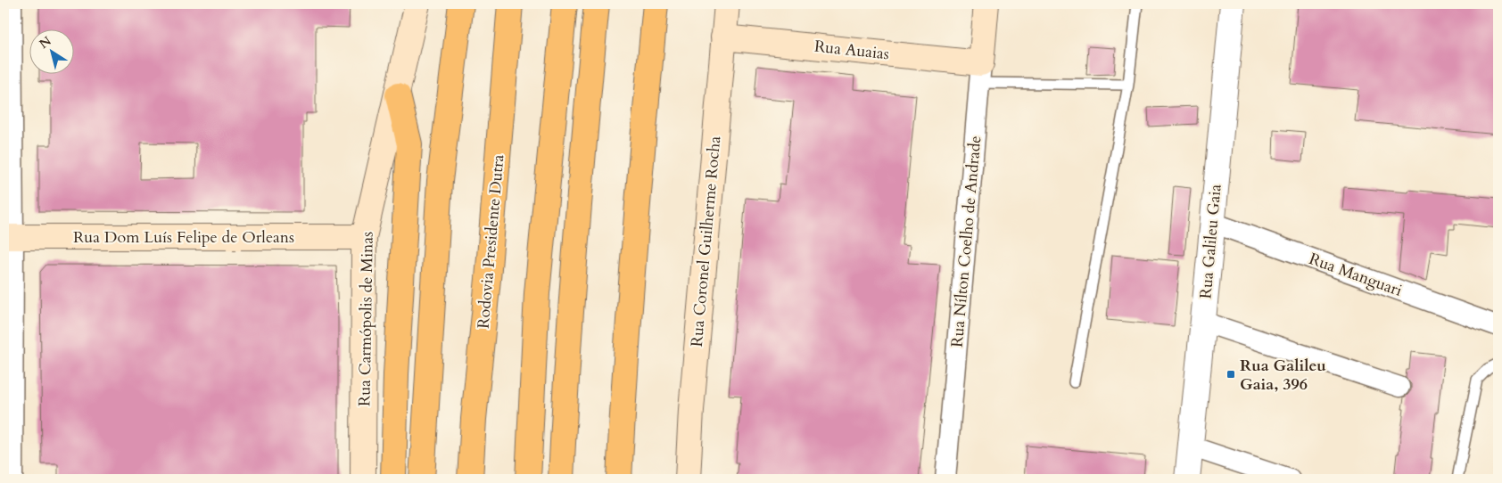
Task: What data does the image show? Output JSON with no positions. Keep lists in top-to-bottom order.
{
  "streets": {
    "highway": ["Rodovia Presidente Dutra"],
    "main road": [
      "Rua Auaias",
      "Rua Dom Luís Felipe de Orleans",
      "Rua Coronel Guilherme Rocha",
      "Rua Nílton Coelho de Andrade",
      "Rua Carmópolis de Minas"
    ],
    "street": ["Rua Galileu Gaia", "Rua Manguari"]
  },
  "crossings": [
    ["Rua Auaias", "Rua Coronel Guilherme Rocha"],
    ["Rua Auaias", "Rua Nílton Coelho de Andrade"],
    ["Rua Dom Luís Felipe de Orleans", "Rua Carmópolis de Minas"],
    ["Rua Galileu Gaia", "Rua Manguari"]
  ],
  "places": {
    "transit": ["Rua Galileu Gaia, 396"]
  },
  "north": "top left"
}
